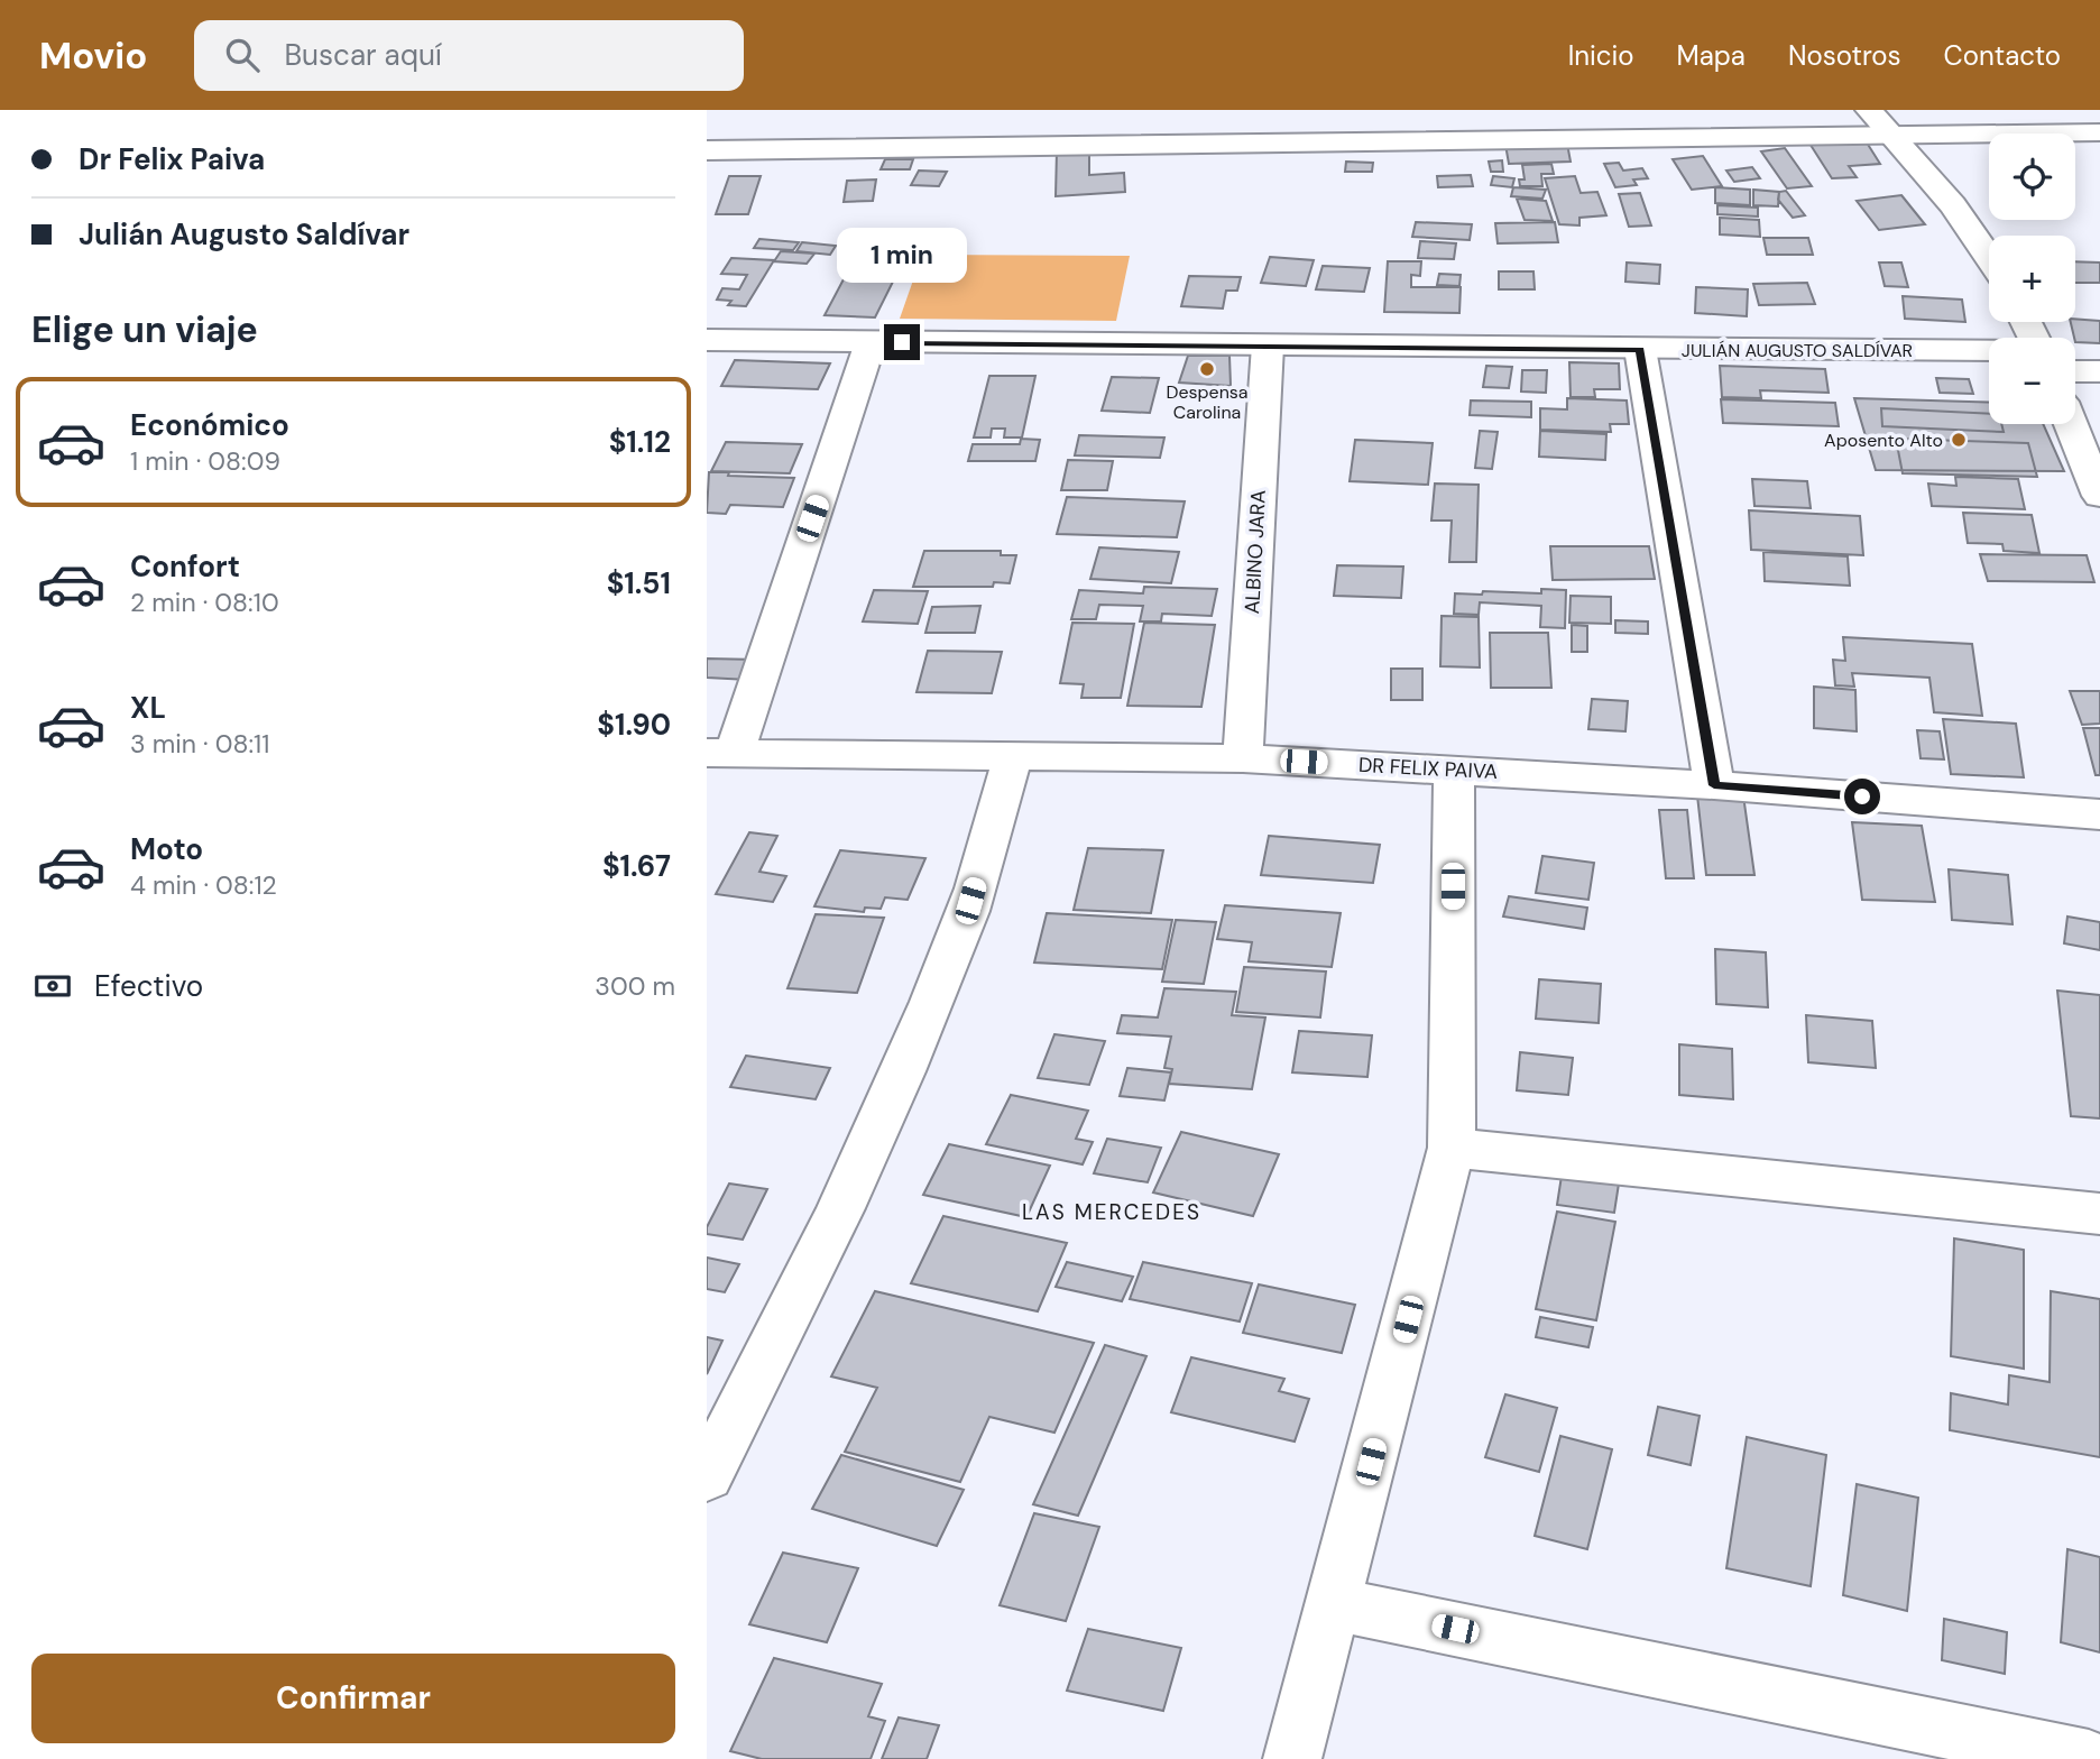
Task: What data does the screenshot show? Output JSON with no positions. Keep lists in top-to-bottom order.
{
  "streets": {
    "street": ["JULIÁN AUGUSTO SALDÍVAR", "ALBINO JARA", "DR FELIX PAIVA"]
  },
  "crossings": [
    ["JULIÁN AUGUSTO SALDÍVAR", "ALBINO JARA"],
    ["ALBINO JARA", "DR FELIX PAIVA"]
  ],
  "districts": ["LAS MERCEDES"],
  "places": ["Despensa Carolina", "Aposento Alto"],
  "page": {
    "header": "Movio",
    "search": "Buscar aquí",
    "nav": [
      "Inicio",
      "Mapa",
      "Nosotros",
      "Contacto"
    ],
    "banner": ["Dr Felix Paiva", "Julián Augusto Saldívar"],
    "map_buttons": ["+", "−"],
    "bubble": "1 min",
    "heading": "Elige un viaje",
    "list": [
      {
        "name": "Económico",
        "note": "1 min · 08:09",
        "value": "$1.12"
      },
      {
        "name": "Confort",
        "note": "2 min · 08:10",
        "value": "$1.51"
      },
      {
        "name": "XL",
        "note": "3 min · 08:11",
        "value": "$1.90"
      },
      {
        "name": "Moto",
        "note": "4 min · 08:12",
        "value": "$1.67"
      }
    ],
    "pay": ["Efectivo", "300 m"],
    "buttons": "Confirmar"
  }
}
